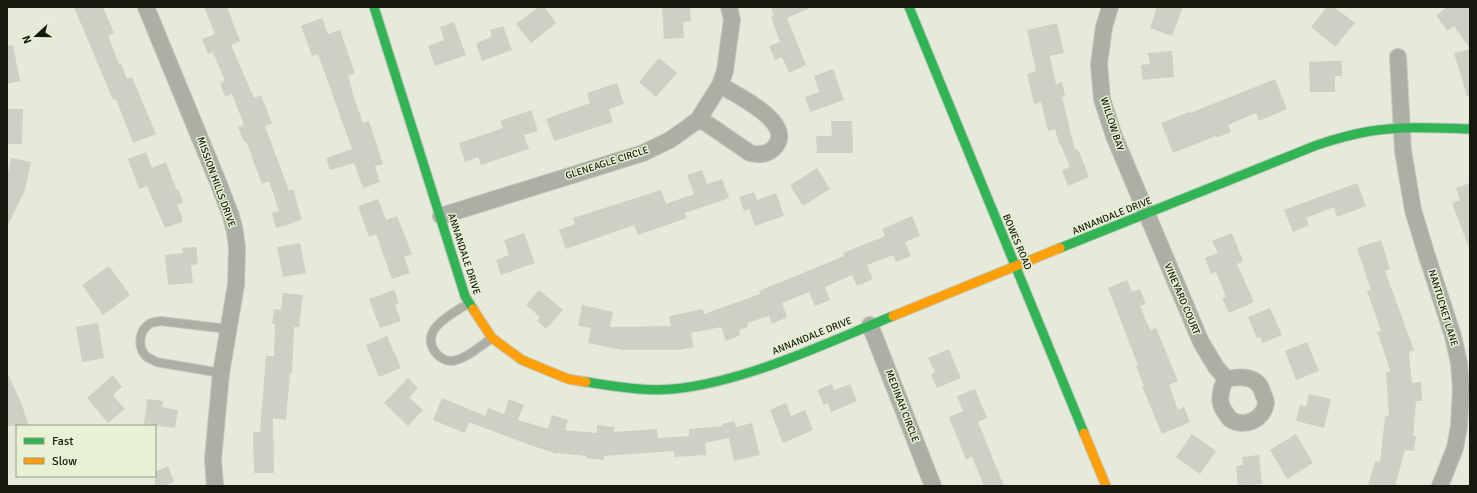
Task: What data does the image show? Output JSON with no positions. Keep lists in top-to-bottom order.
{
  "streets": {
    "street": [
      "WILLOW BAY",
      "GLENEAGLE CIRCLE",
      "MISSION HILLS DRIVE",
      "ANNANDALE DRIVE",
      "BOWES ROAD",
      "VINEYARD COURT",
      "NANTUCKET LANE",
      "MEDINAH CIRCLE"
    ]
  },
  "crossings": [
    ["WILLOW BAY", "ANNANDALE DRIVE"],
    ["WILLOW BAY", "VINEYARD COURT"],
    ["GLENEAGLE CIRCLE", "ANNANDALE DRIVE"],
    ["ANNANDALE DRIVE", "BOWES ROAD"],
    ["ANNANDALE DRIVE", "VINEYARD COURT"],
    ["ANNANDALE DRIVE", "NANTUCKET LANE"],
    ["ANNANDALE DRIVE", "MEDINAH CIRCLE"]
  ],
  "legend": ["Fast", "Slow"],
  "north": "left"
}
